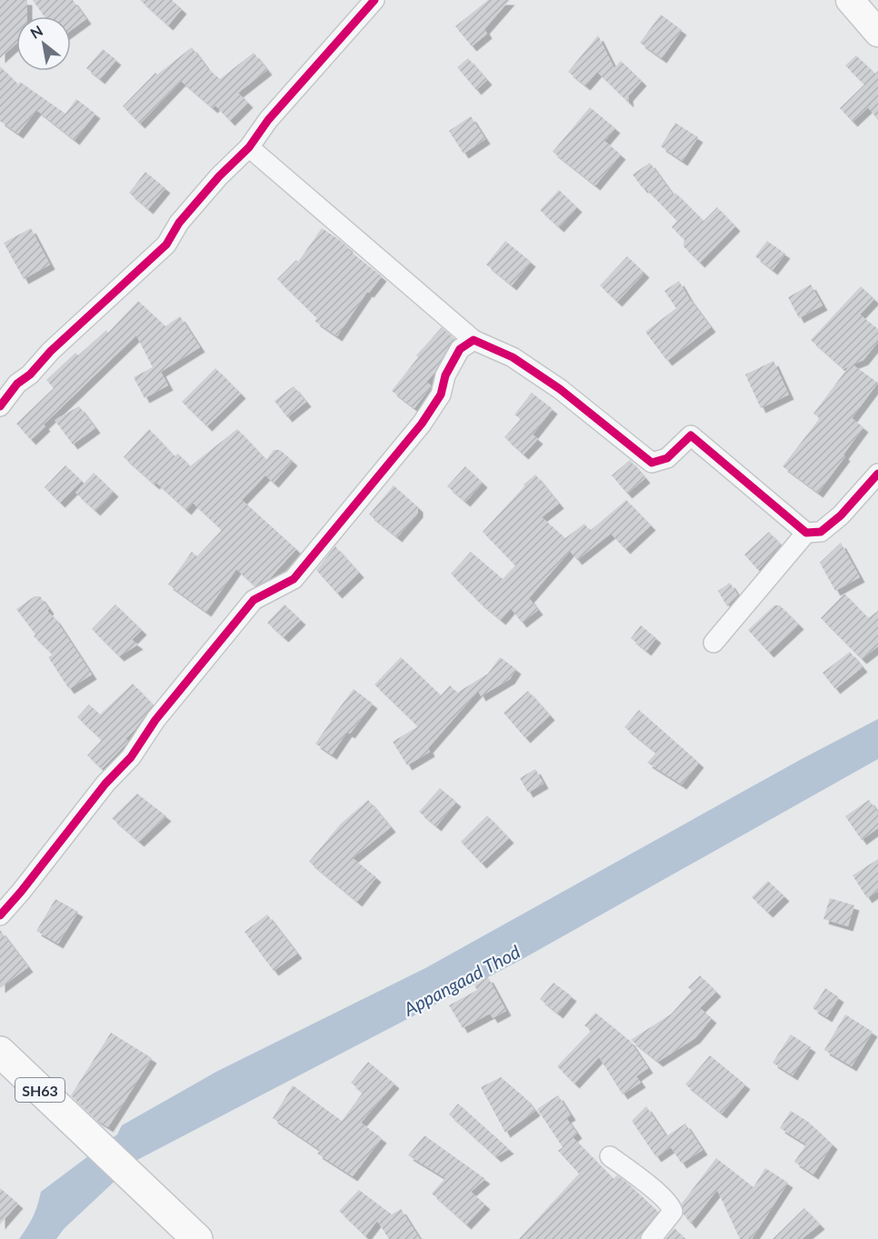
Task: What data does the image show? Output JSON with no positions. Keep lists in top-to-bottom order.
{
  "streets": {
    "main road": ["SH63"]
  },
  "water": ["Appangaad Thod"],
  "north": "top left"
}
